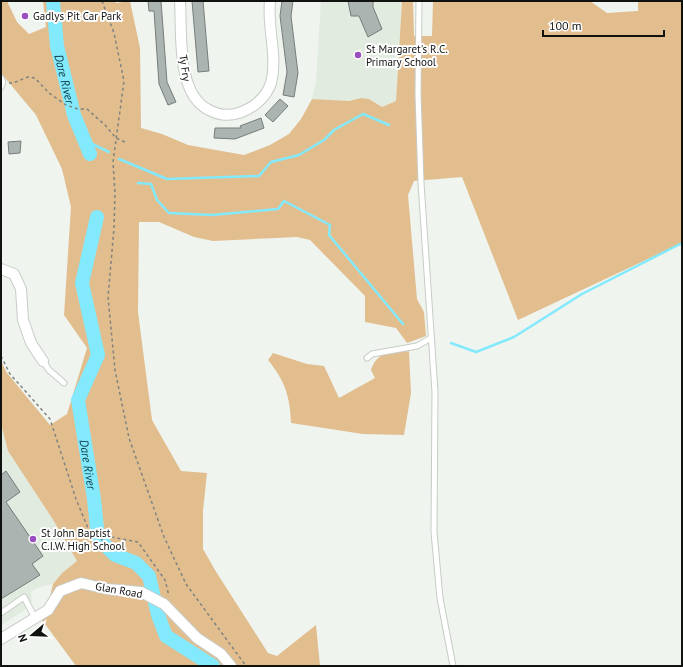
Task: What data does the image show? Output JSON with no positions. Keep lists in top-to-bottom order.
{
  "streets": {
    "street": ["Ty Fry", "Glan Road"]
  },
  "water": ["Dare River"],
  "places": ["Gadlys Pit Car Park", "St Margaret's R.C. Primary School", "St John Baptist C.I.W. High School"],
  "scale_bar": "100 m",
  "north": "left"
}
